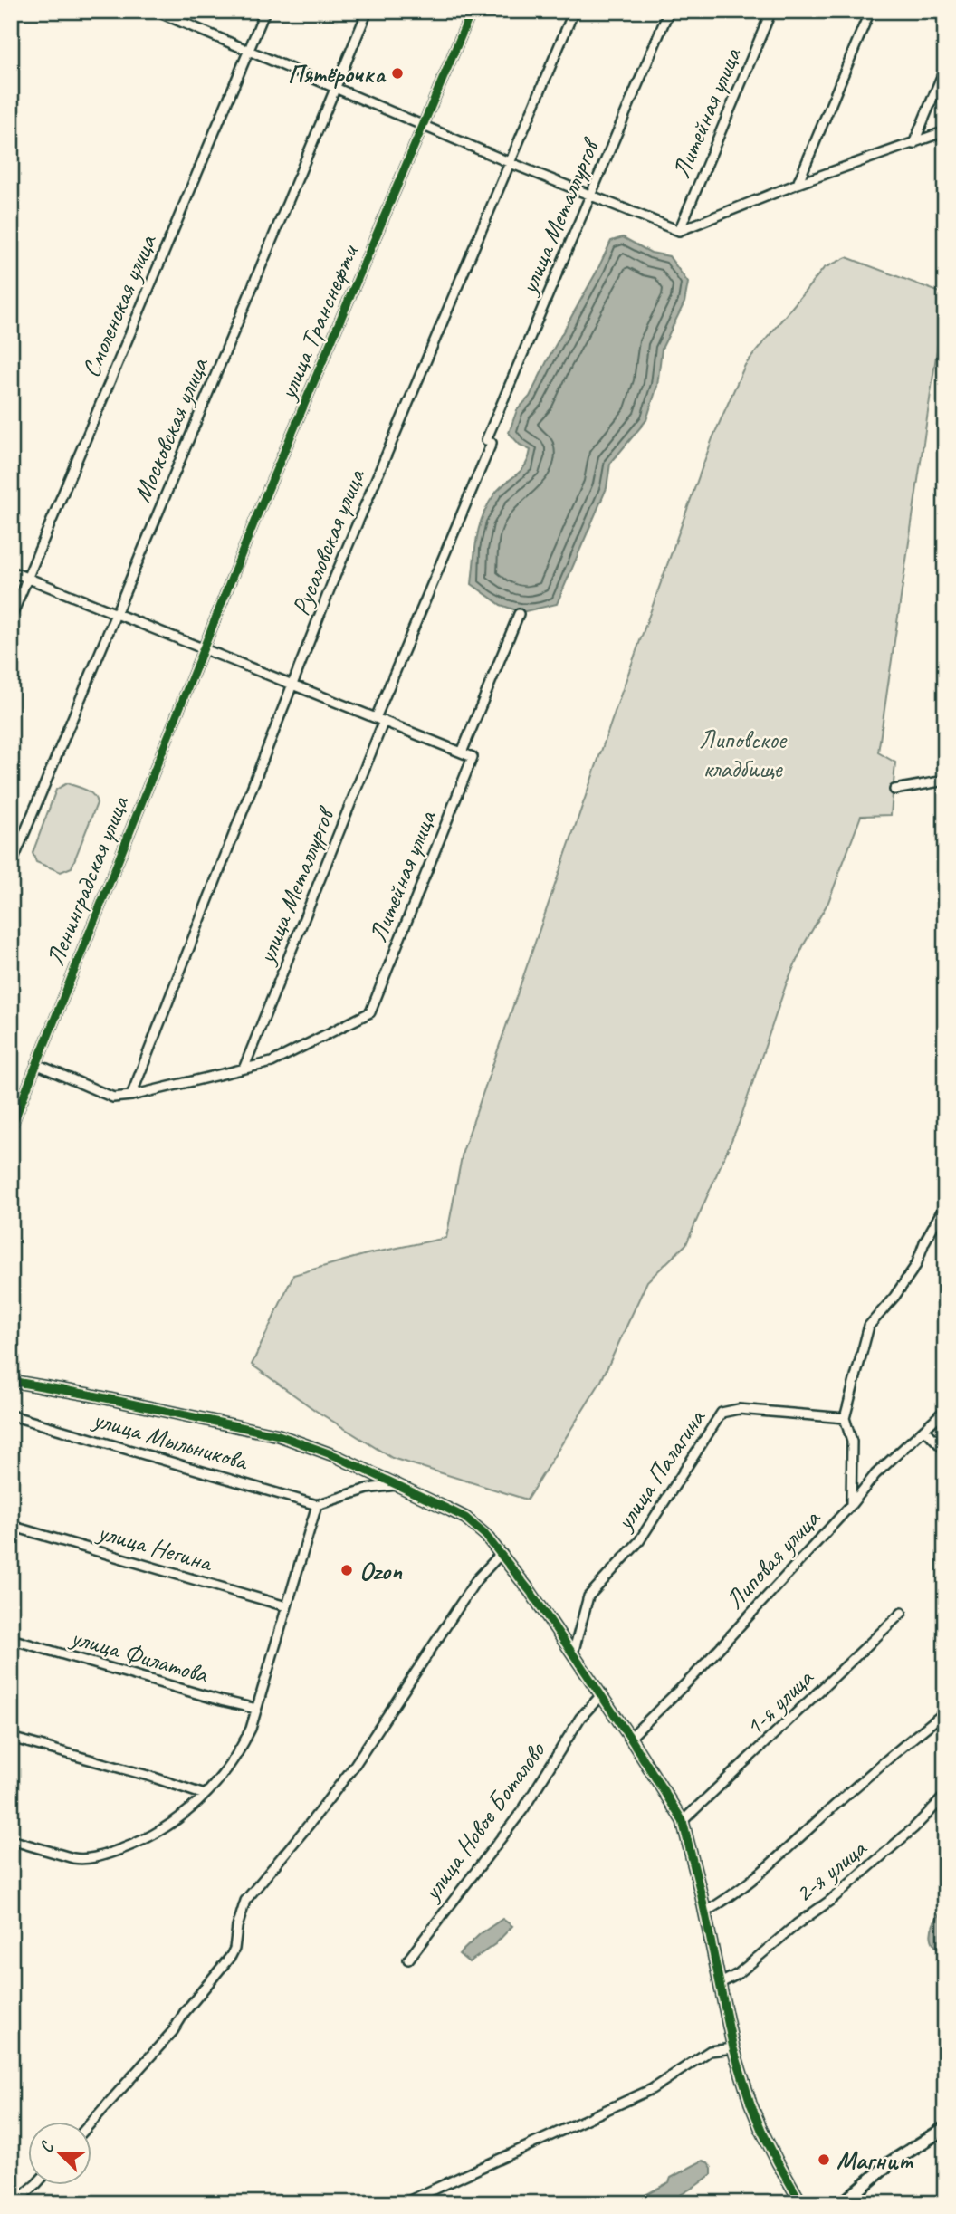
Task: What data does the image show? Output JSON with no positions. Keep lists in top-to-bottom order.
{
  "streets": {
    "street": [
      "Литейная улица",
      "улица Металлургов",
      "Смоленская улица",
      "улица Транснефти",
      "Московская улица",
      "Русаловская улица",
      "Ленинградская улица",
      "улица Мыльникова",
      "улица Палагина",
      "улица Негина",
      "Липовая улица",
      "улица Филатова",
      "1-я улица",
      "улица Новое Боталово",
      "2-я улица"
    ]
  },
  "crossings": [
    ["Литейная улица", "улица Металлургов"],
    ["улица Транснефти", "Ленинградская улица"]
  ],
  "parks": ["Липовское кладбище"],
  "places": ["Пятёрочка", "Ozon", "Магнит"],
  "north": "top left"
}
